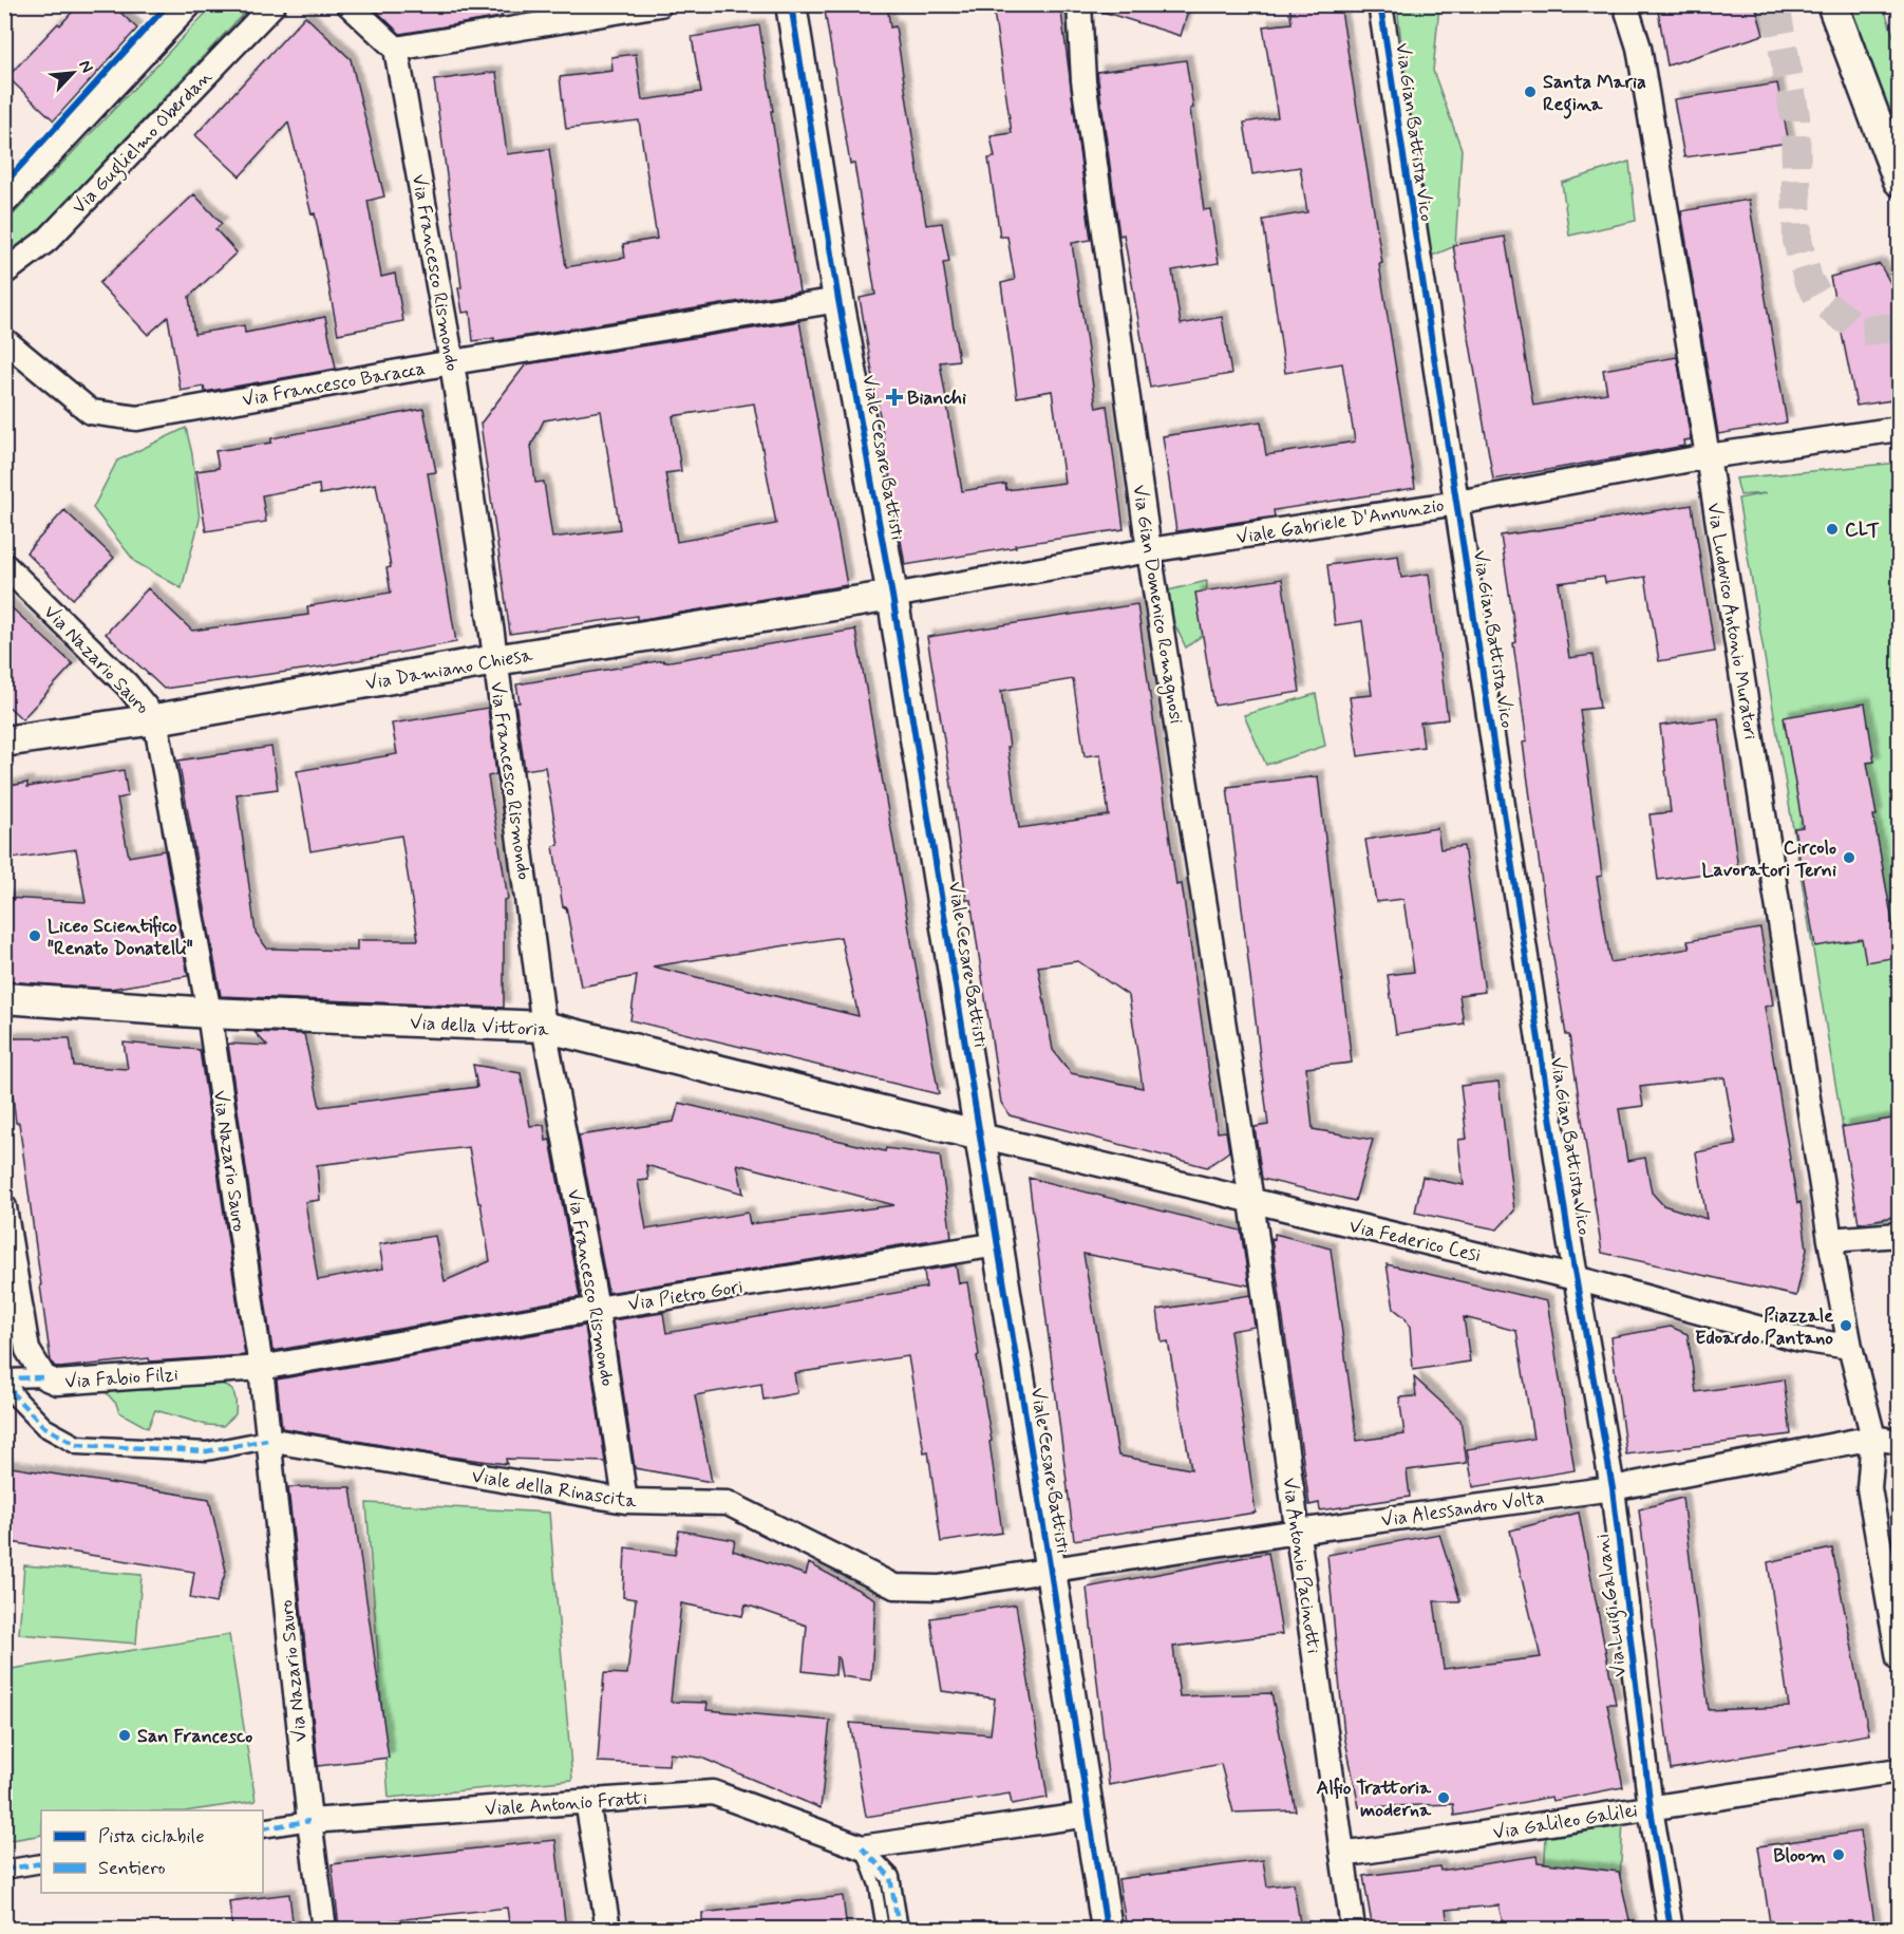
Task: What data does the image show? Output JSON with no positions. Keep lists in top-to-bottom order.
{
  "streets": {
    "street": [
      "Via Gian Battista Vico",
      "Via Guglielmo Oberdan",
      "Via Francesco Rismondo",
      "Via Francesco Baracca",
      "Viale Cesare Battisti",
      "Viale Gabriele D'Annunzio",
      "Via Gian Domenico Romagnosi",
      "Via Ludovico Antonio Muratori",
      "Via Nazario Sauro",
      "Via Damiano Chiesa",
      "Via della Vittoria",
      "Via Federico Cesi",
      "Via Pietro Gori",
      "Via Fabio Filzi",
      "Viale della Rinascita",
      "Via Alessandro Volta",
      "Via Antonio Pacinotti",
      "Via Luigi Galvani",
      "Viale Antonio Fratti",
      "Via Galileo Galilei"
    ]
  },
  "crossings": [
    ["Via Gian Battista Vico", "Viale Gabriele D'Annunzio"],
    ["Via Gian Battista Vico", "Via Federico Cesi"],
    ["Via Gian Battista Vico", "Via Luigi Galvani"],
    ["Via Francesco Rismondo", "Via Francesco Baracca"],
    ["Via Francesco Rismondo", "Via Damiano Chiesa"],
    ["Via Francesco Rismondo", "Via della Vittoria"],
    ["Via Francesco Rismondo", "Via Pietro Gori"],
    ["Via Francesco Rismondo", "Viale della Rinascita"],
    ["Via Francesco Baracca", "Viale Cesare Battisti"],
    ["Viale Cesare Battisti", "Viale Gabriele D'Annunzio"],
    ["Viale Cesare Battisti", "Via Damiano Chiesa"],
    ["Viale Cesare Battisti", "Via della Vittoria"],
    ["Viale Cesare Battisti", "Via Federico Cesi"],
    ["Viale Cesare Battisti", "Via Pietro Gori"],
    ["Viale Cesare Battisti", "Viale della Rinascita"],
    ["Viale Cesare Battisti", "Via Alessandro Volta"],
    ["Viale Gabriele D'Annunzio", "Via Gian Domenico Romagnosi"],
    ["Viale Gabriele D'Annunzio", "Via Ludovico Antonio Muratori"],
    ["Viale Gabriele D'Annunzio", "Via Damiano Chiesa"],
    ["Via Gian Domenico Romagnosi", "Via Federico Cesi"],
    ["Via Gian Domenico Romagnosi", "Via Antonio Pacinotti"],
    ["Via Nazario Sauro", "Via Damiano Chiesa"],
    ["Via Nazario Sauro", "Via della Vittoria"],
    ["Via Nazario Sauro", "Via Pietro Gori"],
    ["Via Nazario Sauro", "Via Fabio Filzi"],
    ["Via Nazario Sauro", "Viale della Rinascita"],
    ["Via Nazario Sauro", "Viale Antonio Fratti"],
    ["Via della Vittoria", "Via Federico Cesi"],
    ["Via Federico Cesi", "Via Antonio Pacinotti"],
    ["Via Federico Cesi", "Via Luigi Galvani"],
    ["Via Pietro Gori", "Via Fabio Filzi"],
    ["Viale della Rinascita", "Via Alessandro Volta"],
    ["Via Alessandro Volta", "Via Antonio Pacinotti"],
    ["Via Alessandro Volta", "Via Luigi Galvani"],
    ["Via Antonio Pacinotti", "Via Galileo Galilei"],
    ["Via Luigi Galvani", "Via Galileo Galilei"]
  ],
  "places": {
    "other": [
      "Santa Maria Regina",
      "CLT",
      "Circolo Lavoratori Terni",
      "Liceo Scientifico \"Renato Donatelli\"",
      "Piazzale Edoardo Pantano",
      "San Francesco",
      "Alfio Trattoria moderna",
      "Bloom"
    ],
    "health": ["Bianchi"]
  },
  "legend": ["Pista ciclabile", "Sentiero"],
  "north": "top right"
}
